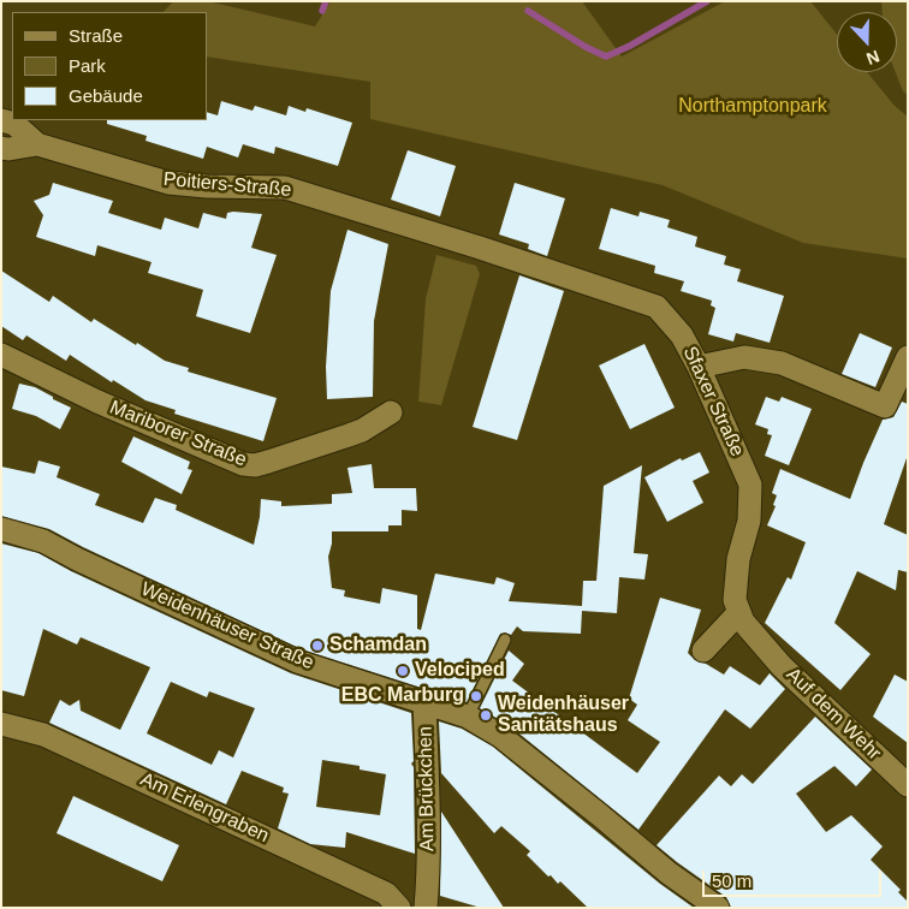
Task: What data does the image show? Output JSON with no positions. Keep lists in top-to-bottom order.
{
  "streets": {
    "street": [
      "Poitiers-Straße",
      "Sfaxer Straße",
      "Mariborer Straße",
      "Weidenhäuser Straße",
      "Auf dem Wehr",
      "Am Brückchen",
      "Am Erlengraben"
    ]
  },
  "crossings": [
    ["Poitiers-Straße", "Sfaxer Straße"],
    ["Sfaxer Straße", "Auf dem Wehr"],
    ["Weidenhäuser Straße", "Am Brückchen"]
  ],
  "parks": ["Northamptonpark"],
  "places": [
    "Schamdan",
    "Velociped",
    "EBC Marburg",
    "Weidenhäuser Sanitätshaus"
  ],
  "legend": ["Straße", "Park", "Gebäude"],
  "scale_bar": "50 m",
  "north": "bottom"
}
